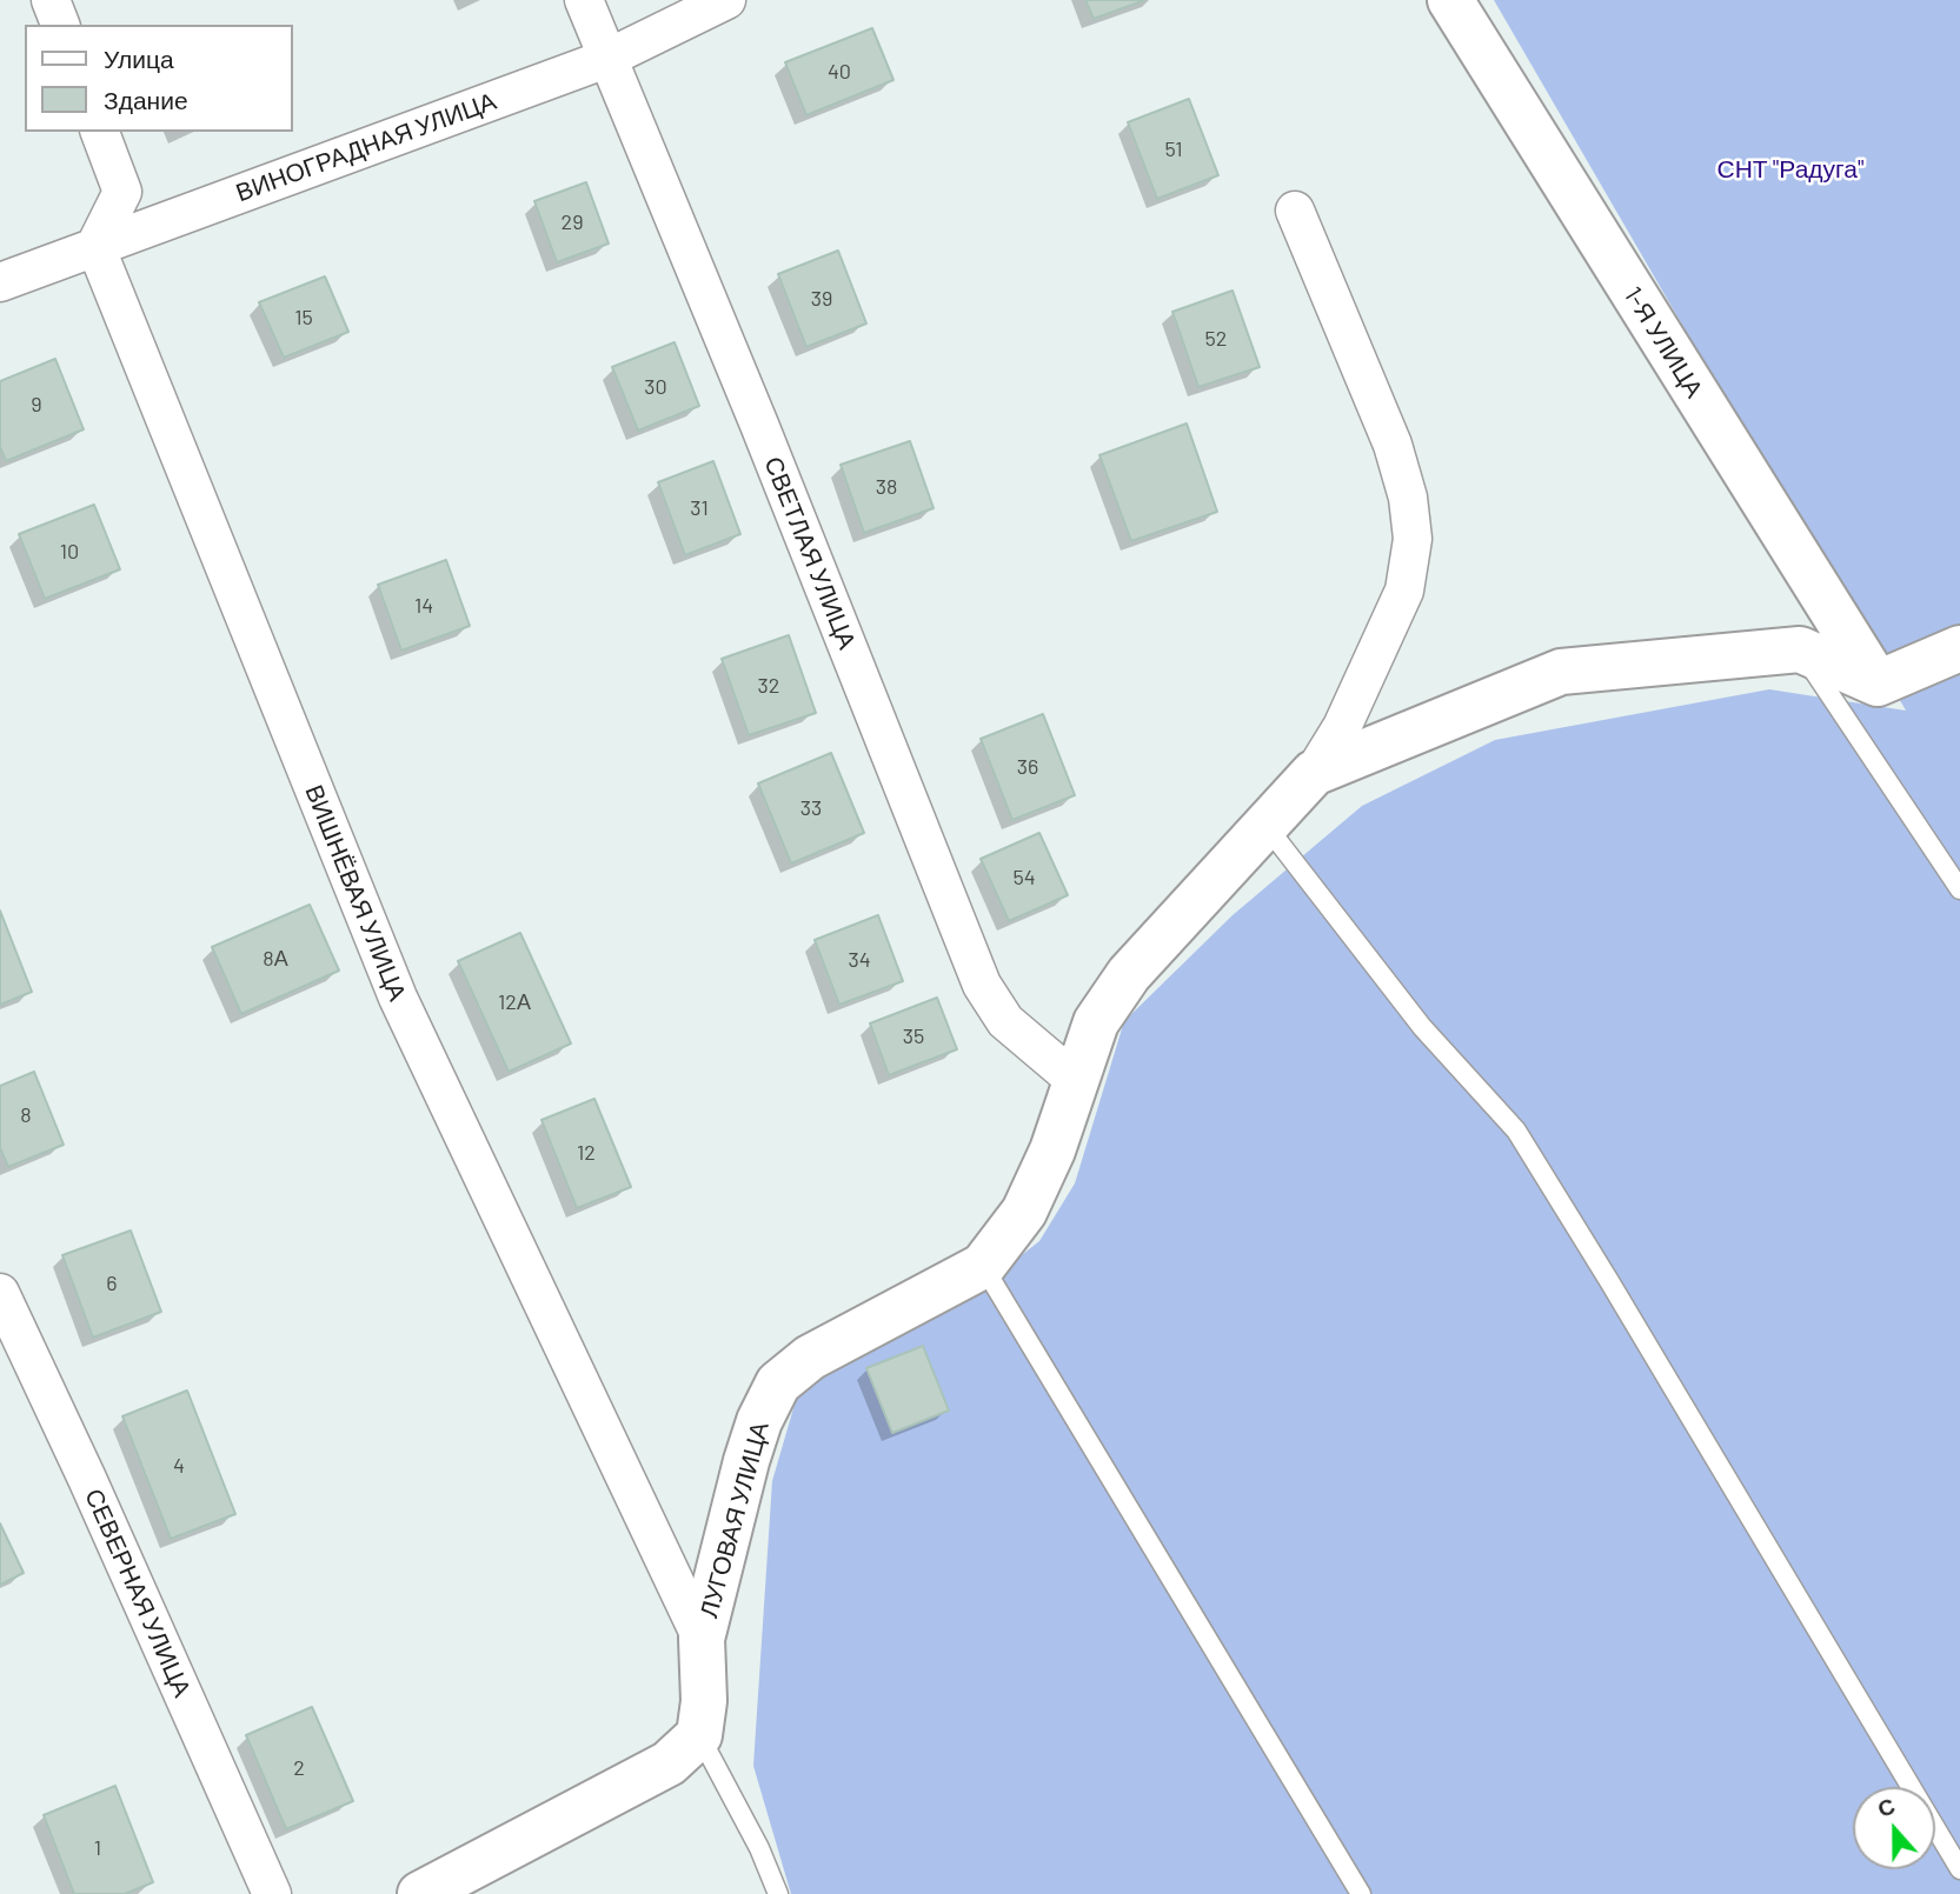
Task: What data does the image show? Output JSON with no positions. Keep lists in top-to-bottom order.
{
  "streets": {
    "street": [
      "ВИНОГРАДНАЯ УЛИЦА",
      "1-Я УЛИЦА",
      "СВЕТЛАЯ УЛИЦА",
      "ВИШНЁВАЯ УЛИЦА",
      "ЛУГОВАЯ УЛИЦА",
      "СЕВЕРНАЯ УЛИЦА"
    ]
  },
  "crossings": [
    ["ВИНОГРАДНАЯ УЛИЦА", "СВЕТЛАЯ УЛИЦА"],
    ["ВИНОГРАДНАЯ УЛИЦА", "ВИШНЁВАЯ УЛИЦА"],
    ["СВЕТЛАЯ УЛИЦА", "ЛУГОВАЯ УЛИЦА"],
    ["ВИШНЁВАЯ УЛИЦА", "ЛУГОВАЯ УЛИЦА"]
  ],
  "parks": ["СНТ \"Радуга\""],
  "house_numbers": [
    "40",
    "51",
    "29",
    "39",
    "15",
    "52",
    "30",
    "9",
    "38",
    "31",
    "10",
    "14",
    "32",
    "36",
    "33",
    "54",
    "8А",
    "34",
    "12А",
    "35",
    "8",
    "12",
    "6",
    "4",
    "2",
    "1"
  ],
  "legend": ["Улица", "Здание"],
  "north": "top"
}
